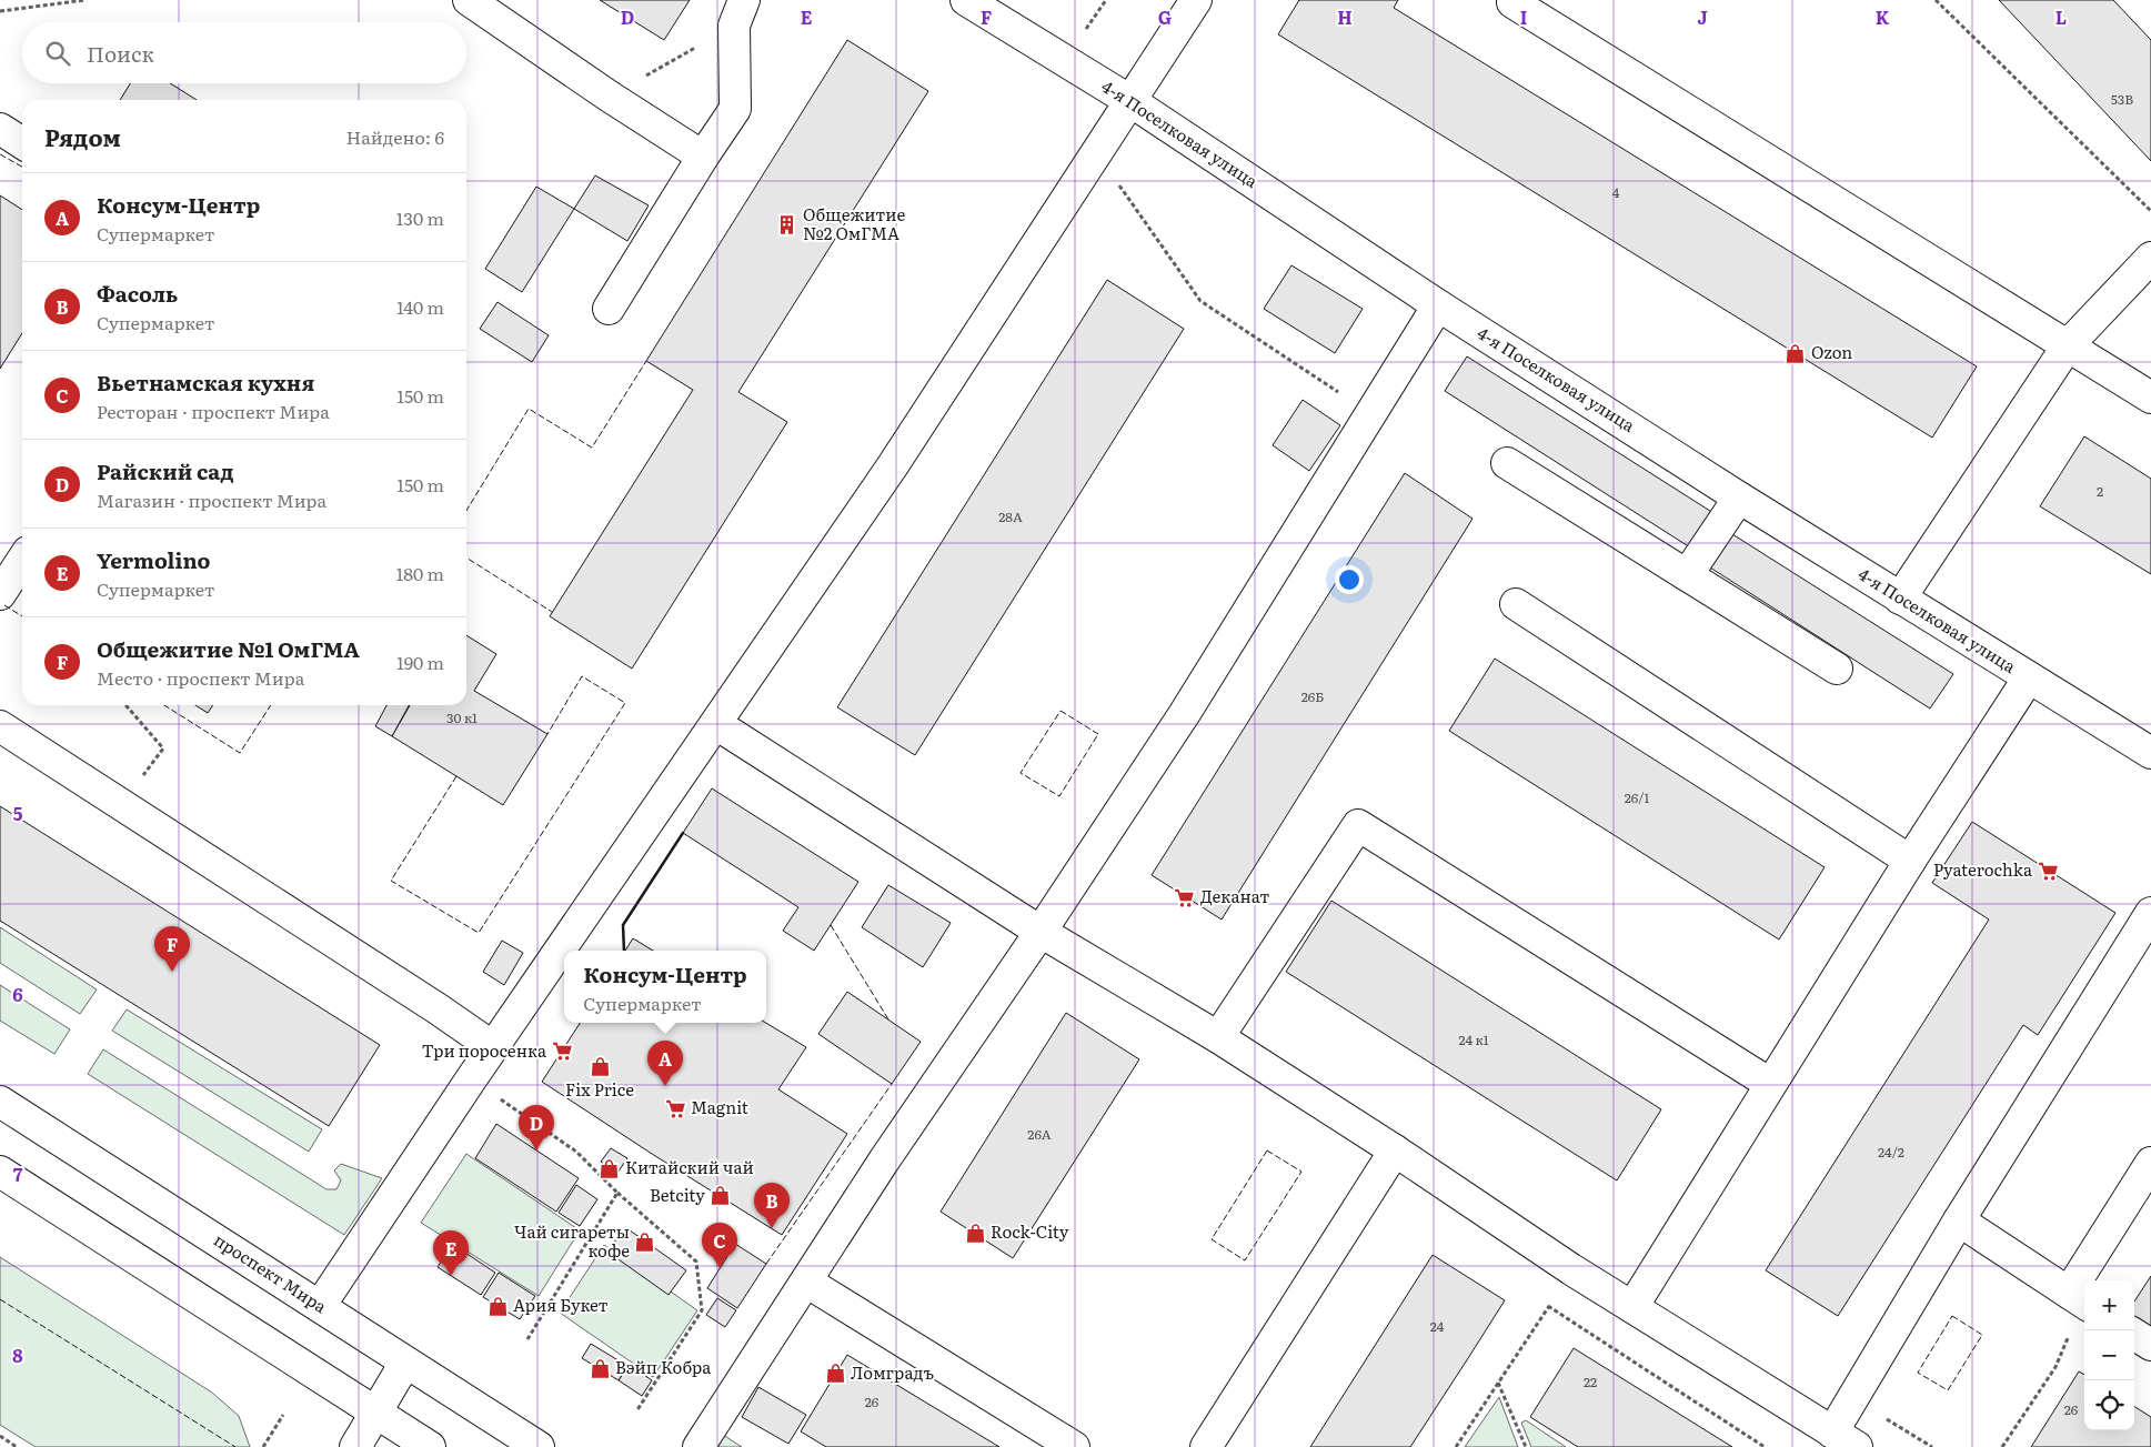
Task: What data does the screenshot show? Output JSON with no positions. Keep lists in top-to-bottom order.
{
  "streets": {
    "street": ["4-я Поселковая улица", "проспект Мира"]
  },
  "places": {
    "building": ["Общежитие №2 ОмГМА"],
    "shop": [
      "Ozon",
      "Fix Price",
      "Китайский чай",
      "Betcity",
      "Rock-City",
      "Чай сигареты кофе",
      "Ария Букет",
      "Вэйп Кобра",
      "Ломградъ"
    ],
    "supermarket": [
      "Pyaterochka",
      "Деканат",
      "Три поросенка",
      "Magnit"
    ]
  },
  "house_numbers": [
    "53В",
    "4",
    "2",
    "28А",
    "26Б",
    "30 к1",
    "26/1",
    "24 к1",
    "26А",
    "24/2",
    "24",
    "22",
    "26",
    "26"
  ],
  "page": {
    "search": "Поиск",
    "heading": ["Рядом", "Найдено: 6"],
    "list": [
      {
        "mark": "A",
        "name": "Консум-Центр",
        "note": "Супермаркет",
        "value": "130 m"
      },
      {
        "mark": "B",
        "name": "Фасоль",
        "note": "Супермаркет",
        "value": "140 m"
      },
      {
        "mark": "C",
        "name": "Вьетнамская кухня",
        "note": "Ресторан · проспект Мира",
        "value": "150 m"
      },
      {
        "mark": "D",
        "name": "Райский сад",
        "note": "Магазин · проспект Мира",
        "value": "150 m"
      },
      {
        "mark": "E",
        "name": "Yermolino",
        "note": "Супермаркет",
        "value": "180 m"
      },
      {
        "mark": "F",
        "name": "Общежитие №1 ОмГМА",
        "note": "Место · проспект Мира",
        "value": "190 m"
      }
    ],
    "pins": [
      "F",
      "A",
      "D",
      "B",
      "C",
      "E"
    ],
    "popup": ["Консум-Центр", "Супермаркет"],
    "map_buttons": ["+", "−"]
  },
  "grid": {
    "columns": [
      "D",
      "E",
      "F",
      "G",
      "H",
      "I",
      "J",
      "K",
      "L"
    ],
    "rows": [
      "5",
      "6",
      "7",
      "8"
    ]
  }
}
